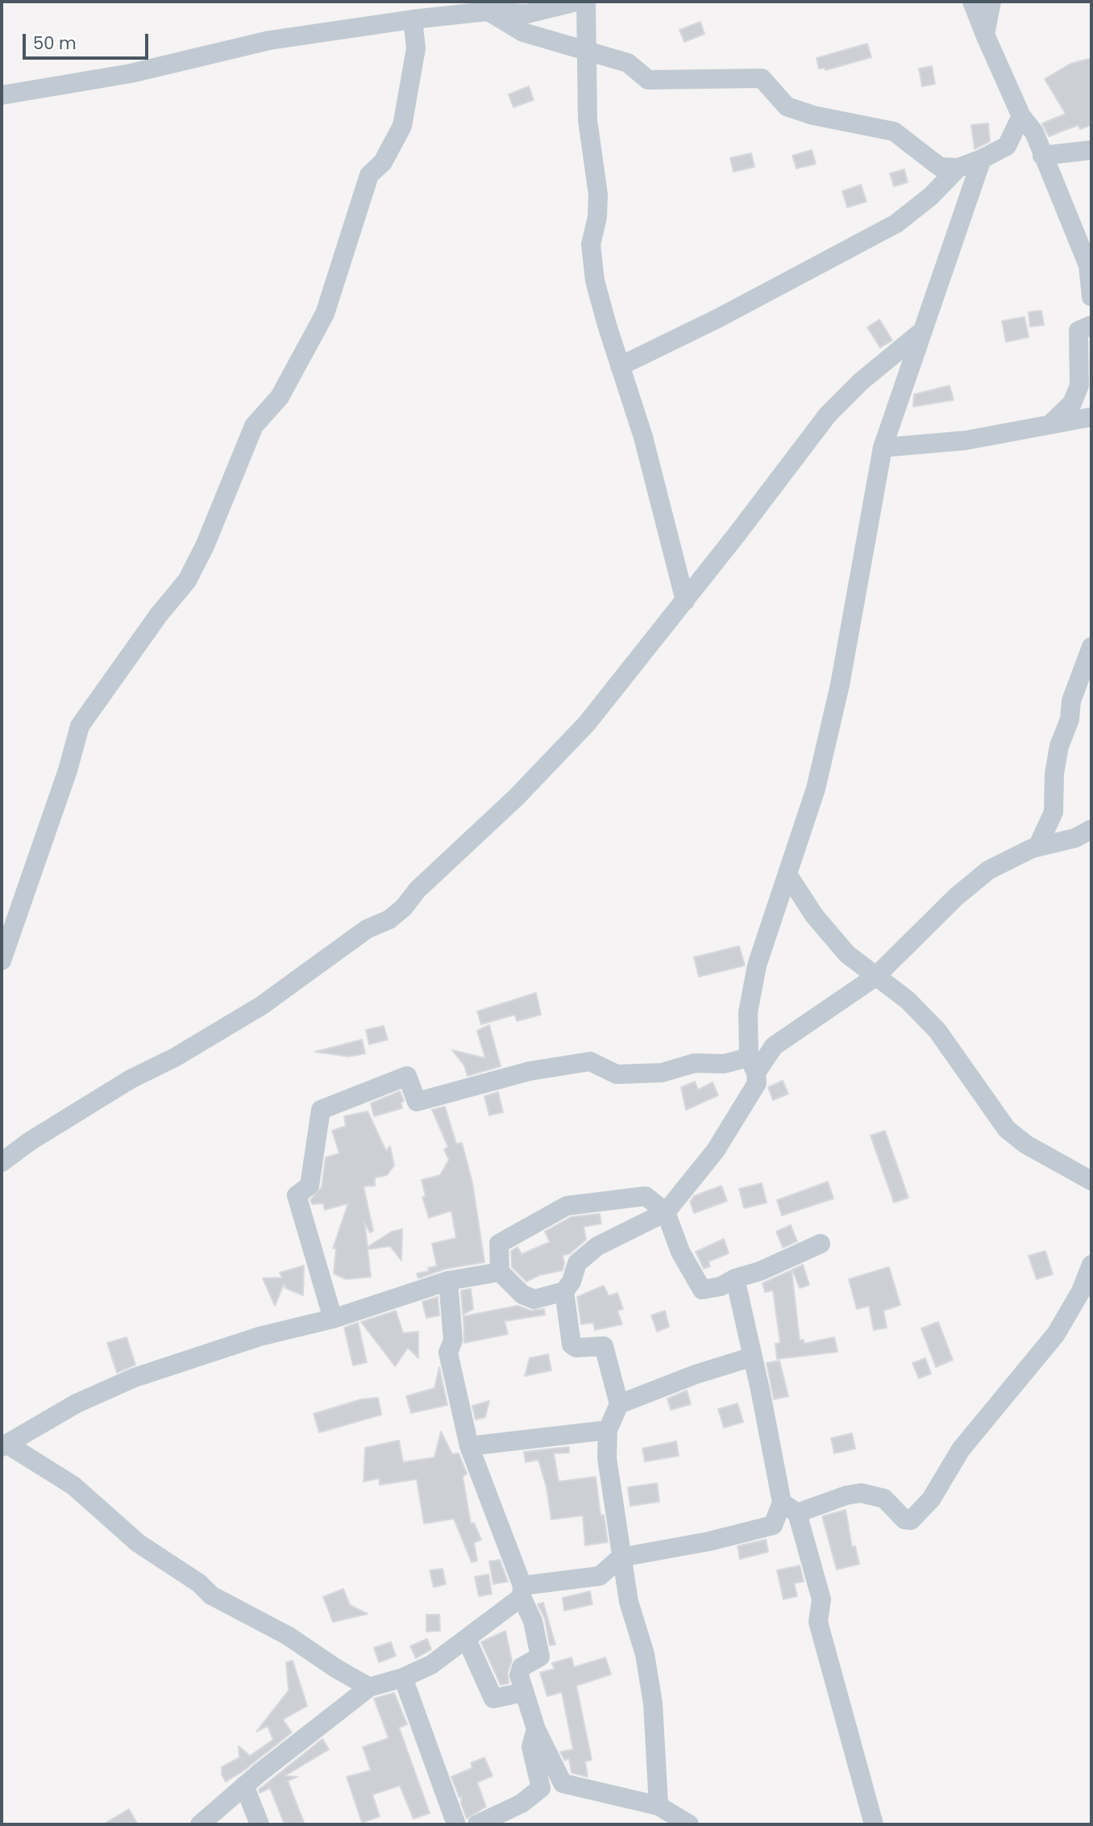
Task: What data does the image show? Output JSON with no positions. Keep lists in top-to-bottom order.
{
  "scale_bar": "50 m"
}
